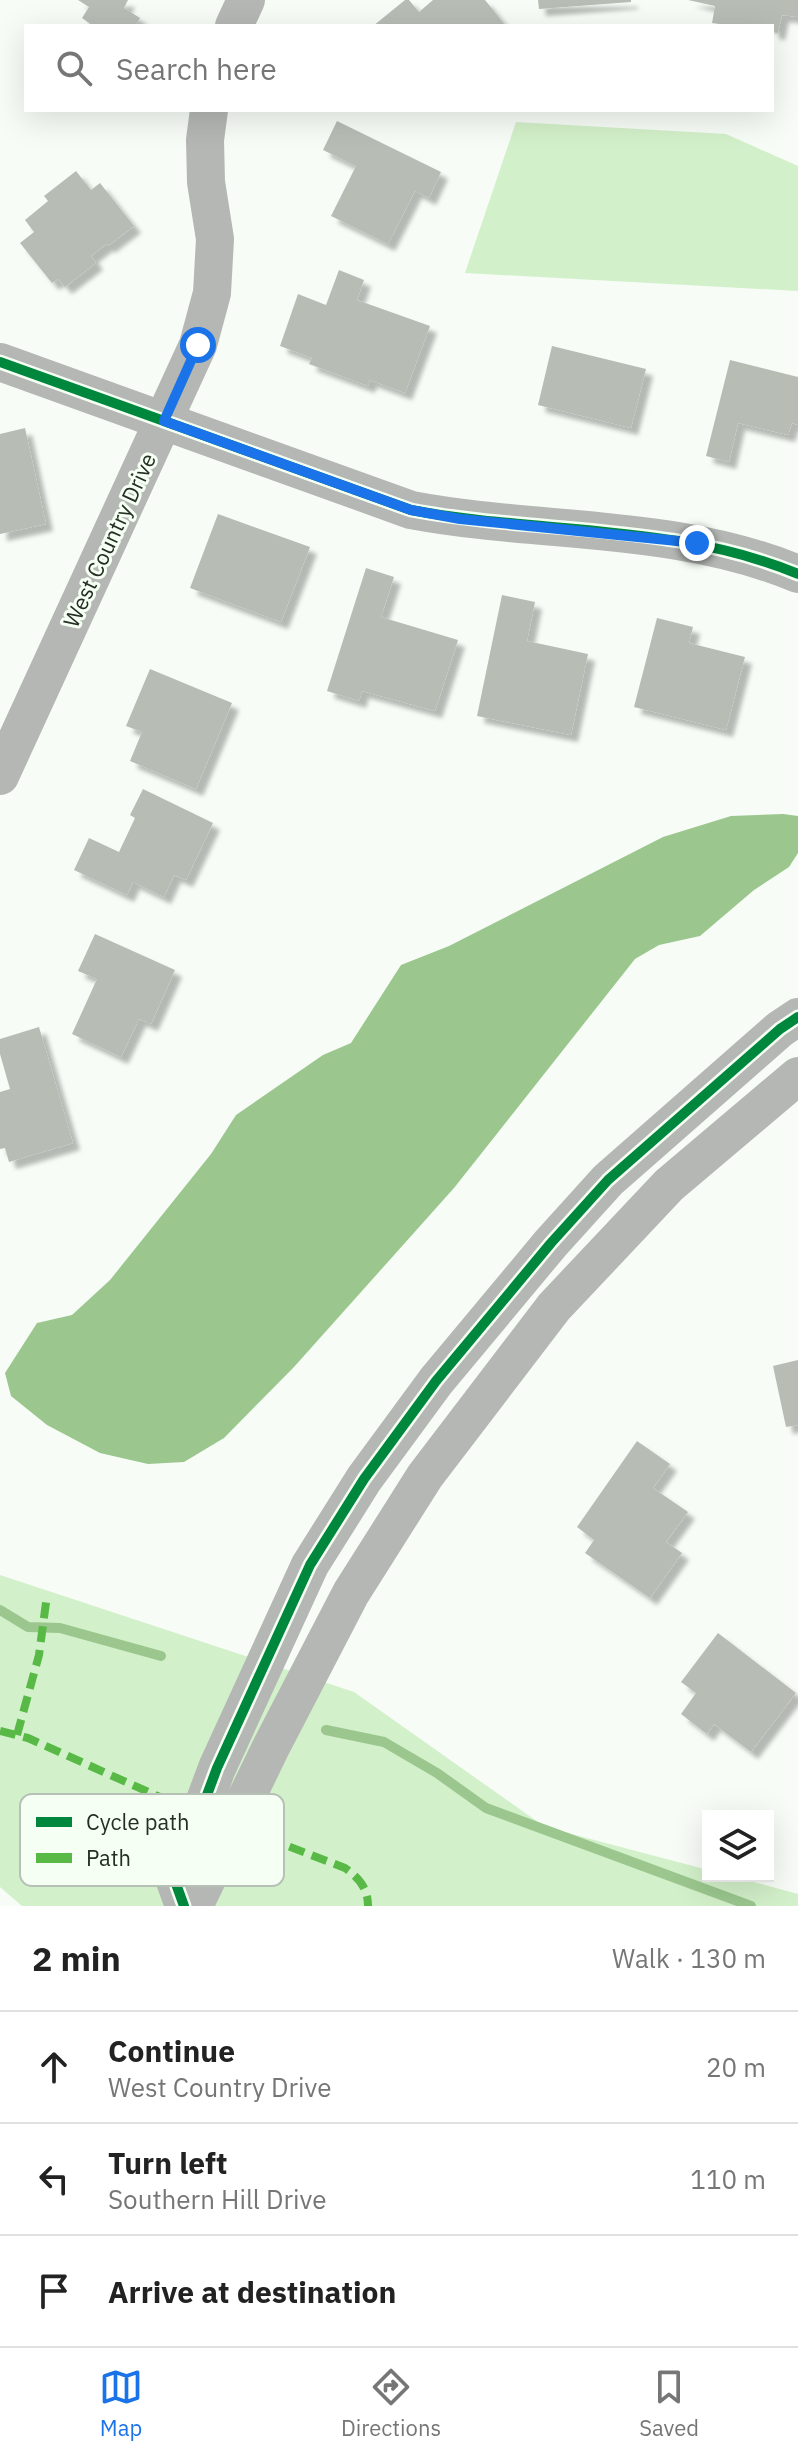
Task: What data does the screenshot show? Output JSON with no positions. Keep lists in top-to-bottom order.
{
  "streets": {
    "street": ["West Country Drive"]
  },
  "legend": ["Cycle path", "Path"],
  "page": {
    "search": "Search here",
    "heading": ["2 min", "Walk · 130 m"],
    "list": [
      ["Continue", "West Country Drive", "20 m"],
      ["Turn left", "Southern Hill Drive", "110 m"],
      "Arrive at destination"
    ],
    "nav": ["Map", "Directions", "Saved"]
  }
}
